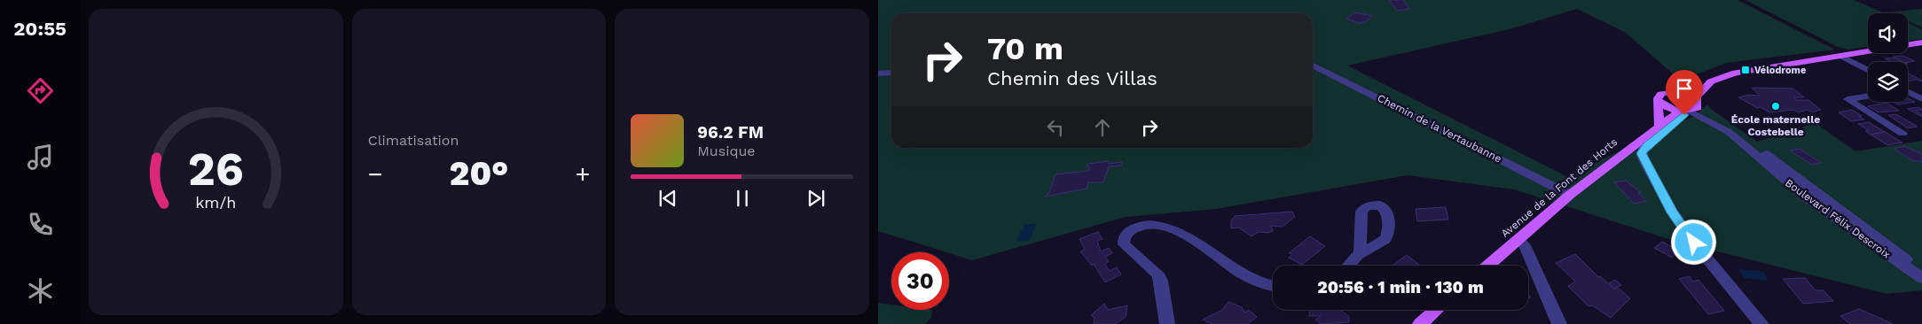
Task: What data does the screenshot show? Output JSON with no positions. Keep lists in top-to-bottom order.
{
  "streets": {
    "main road": ["Avenue de la Font des Horts"],
    "street": ["Chemin de la Vertaubanne", "Boulevard Félix Descroix"]
  },
  "crossings": [
    ["Chemin de la Vertaubanne", "Avenue de la Font des Horts"],
    ["Avenue de la Font des Horts", "Boulevard Félix Descroix"]
  ],
  "places": {
    "transit": ["Vélodrome"],
    "other": ["École maternelle Costebelle"]
  },
  "page": {
    "tabs": "20:55",
    "tile": "Climatisation",
    "turn": ["70 m", "Chemin des Villas"],
    "song": ["96.2 FM", "Musique"],
    "heat": ["−", "20°", "+"],
    "limit": "30",
    "trip": "20:56 · 1 min · 130 m",
    "gauge": ["26", "km/h"]
  }
}
